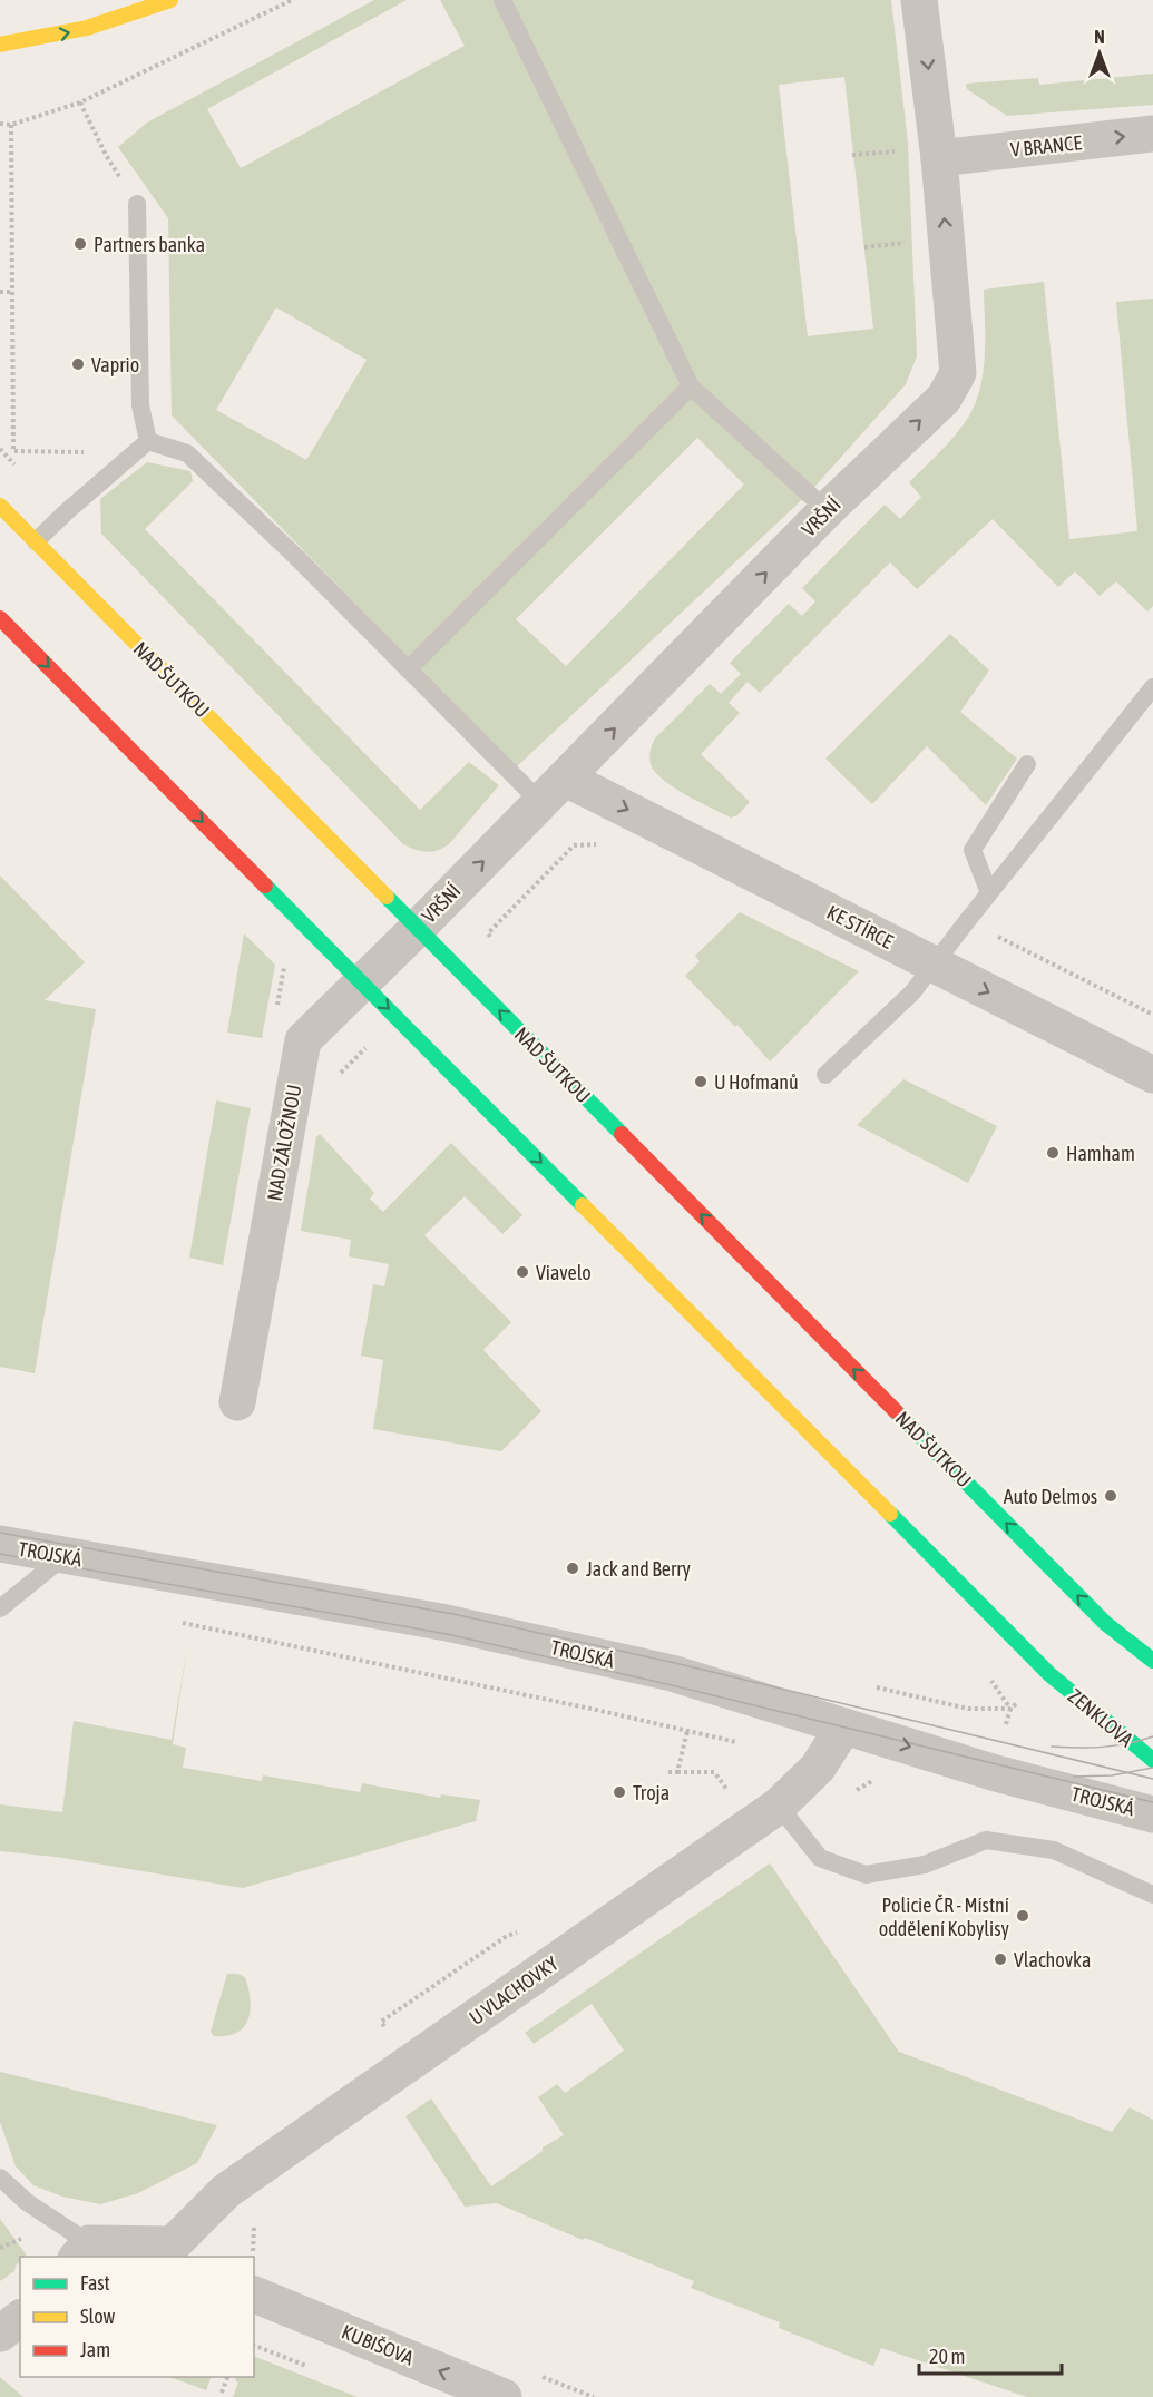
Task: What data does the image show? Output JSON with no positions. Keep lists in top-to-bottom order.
{
  "streets": {
    "main road": ["NAD ŠUTKOU", "ZENKLOVA"],
    "street": [
      "V BRANCE",
      "VRŠNÍ",
      "KE STÍRCE",
      "NAD ZÁLOŽNOU",
      "TROJSKÁ",
      "U VLACHOVKY",
      "KUBIŠOVA"
    ]
  },
  "crossings": [
    ["V BRANCE", "VRŠNÍ"],
    ["VRŠNÍ", "NAD ŠUTKOU"],
    ["VRŠNÍ", "KE STÍRCE"],
    ["VRŠNÍ", "NAD ZÁLOŽNOU"],
    ["NAD ŠUTKOU", "NAD ZÁLOŽNOU"],
    ["NAD ZÁLOŽNOU", "ZENKLOVA"],
    ["TROJSKÁ", "U VLACHOVKY"]
  ],
  "one_way": [
    "V BRANCE",
    "NAD ŠUTKOU",
    "KE STÍRCE",
    "ZENKLOVA",
    "KUBIŠOVA"
  ],
  "places": [
    "Partners banka",
    "Vaprio",
    "U Hofmanů",
    "Hamham",
    "Viavelo",
    "Auto Delmos",
    "Jack and Berry",
    "Troja",
    "Policie ČR - Místní oddělení Kobylisy",
    "Vlachovka"
  ],
  "legend": ["Fast", "Slow", "Jam"],
  "scale_bar": "20 m",
  "north": "top"
}
